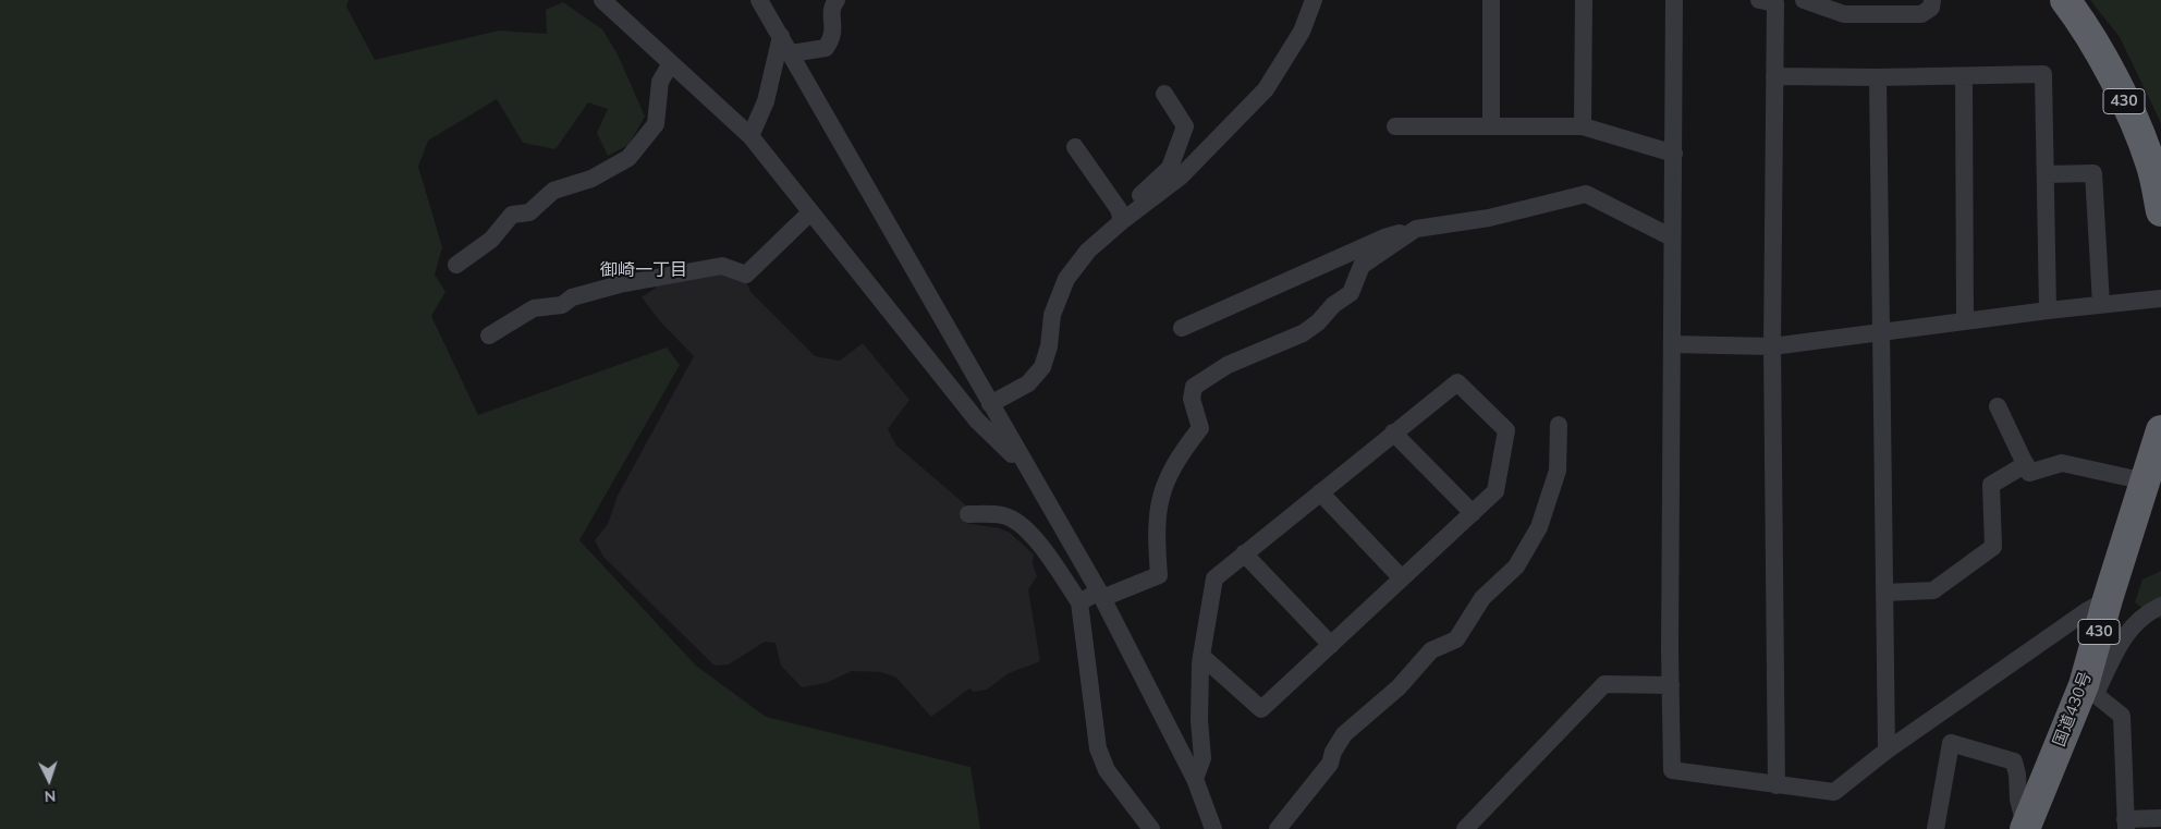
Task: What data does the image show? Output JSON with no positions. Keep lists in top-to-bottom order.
{
  "streets": {
    "highway": ["430", "国道430号"]
  },
  "districts": ["御崎一丁目"],
  "north": "bottom"
}
